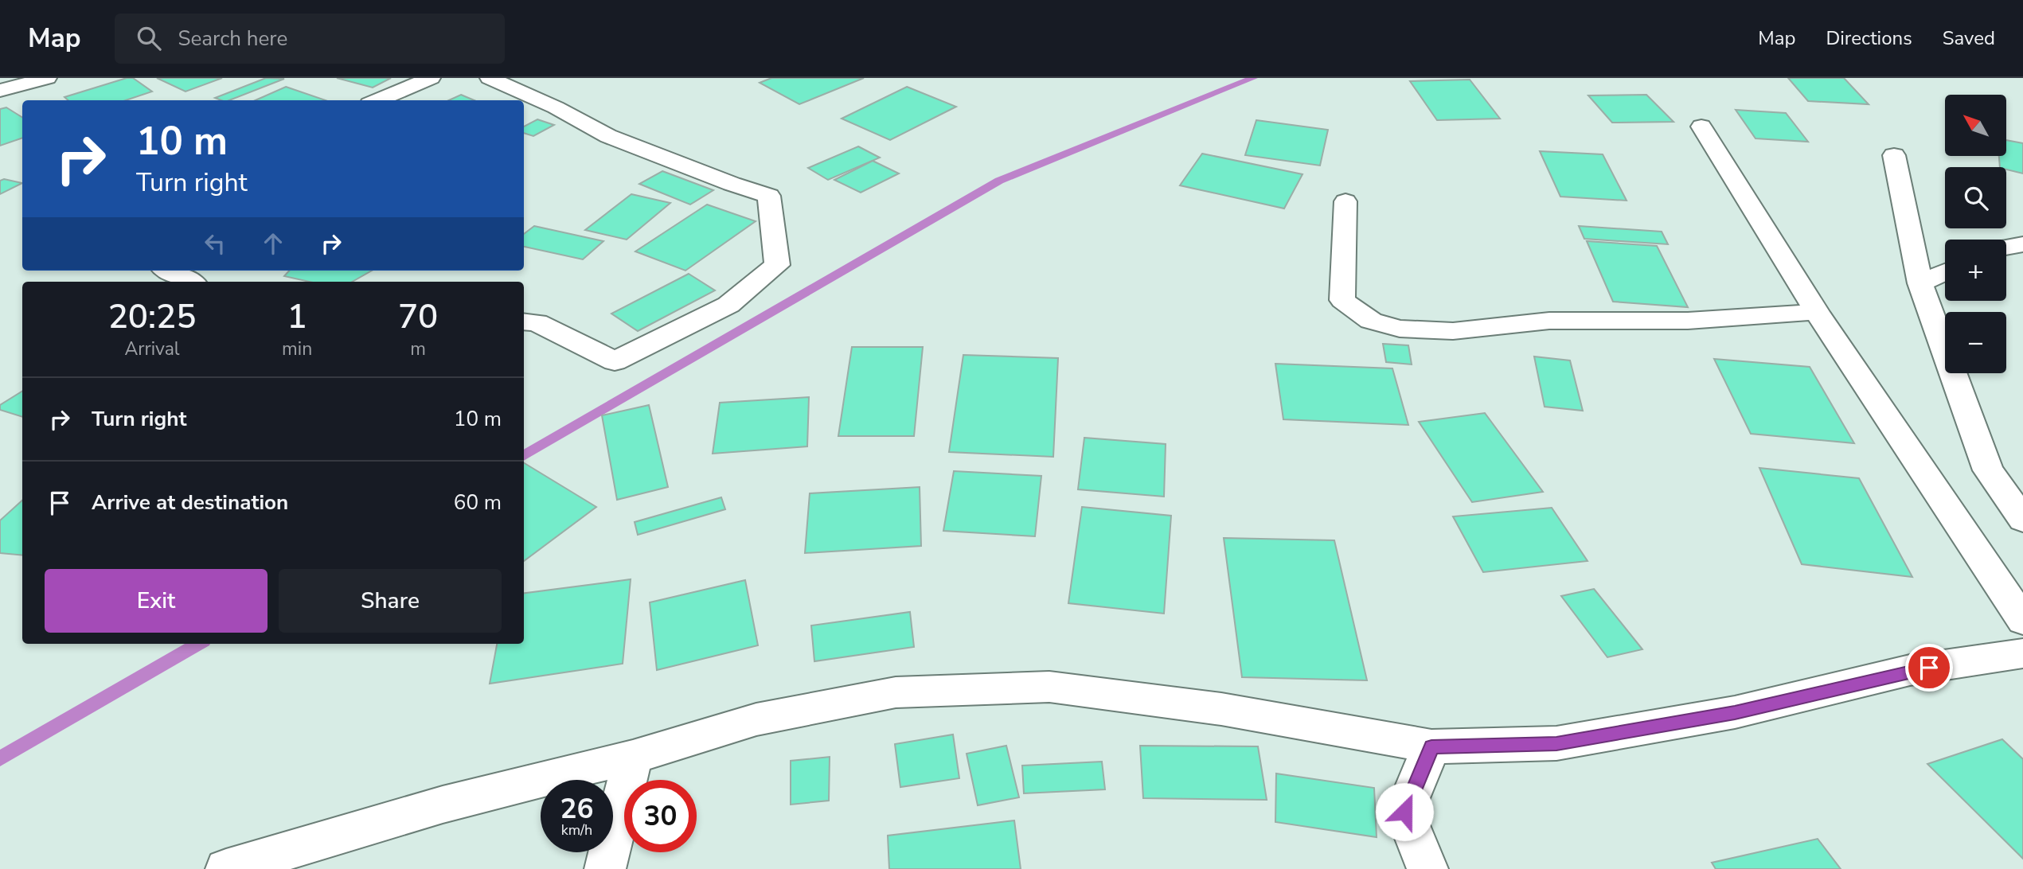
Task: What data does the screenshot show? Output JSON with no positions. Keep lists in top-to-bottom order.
{
  "north": "top left",
  "page": {
    "header": "Map",
    "search": "Search here",
    "nav": ["Map", "Directions", "Saved"],
    "map_buttons": ["+", "−"],
    "turn": ["10 m", "Turn right"],
    "eta": [
      "20:25",
      "Arrival",
      "1",
      "min",
      "70",
      "m"
    ],
    "list": [
      {
        "name": "Turn right",
        "value": "10 m"
      },
      {
        "name": "Arrive at destination",
        "value": "60 m"
      }
    ],
    "buttons": ["Exit", "Share"],
    "speed": "26 km/h",
    "limit": "30"
  }
}
